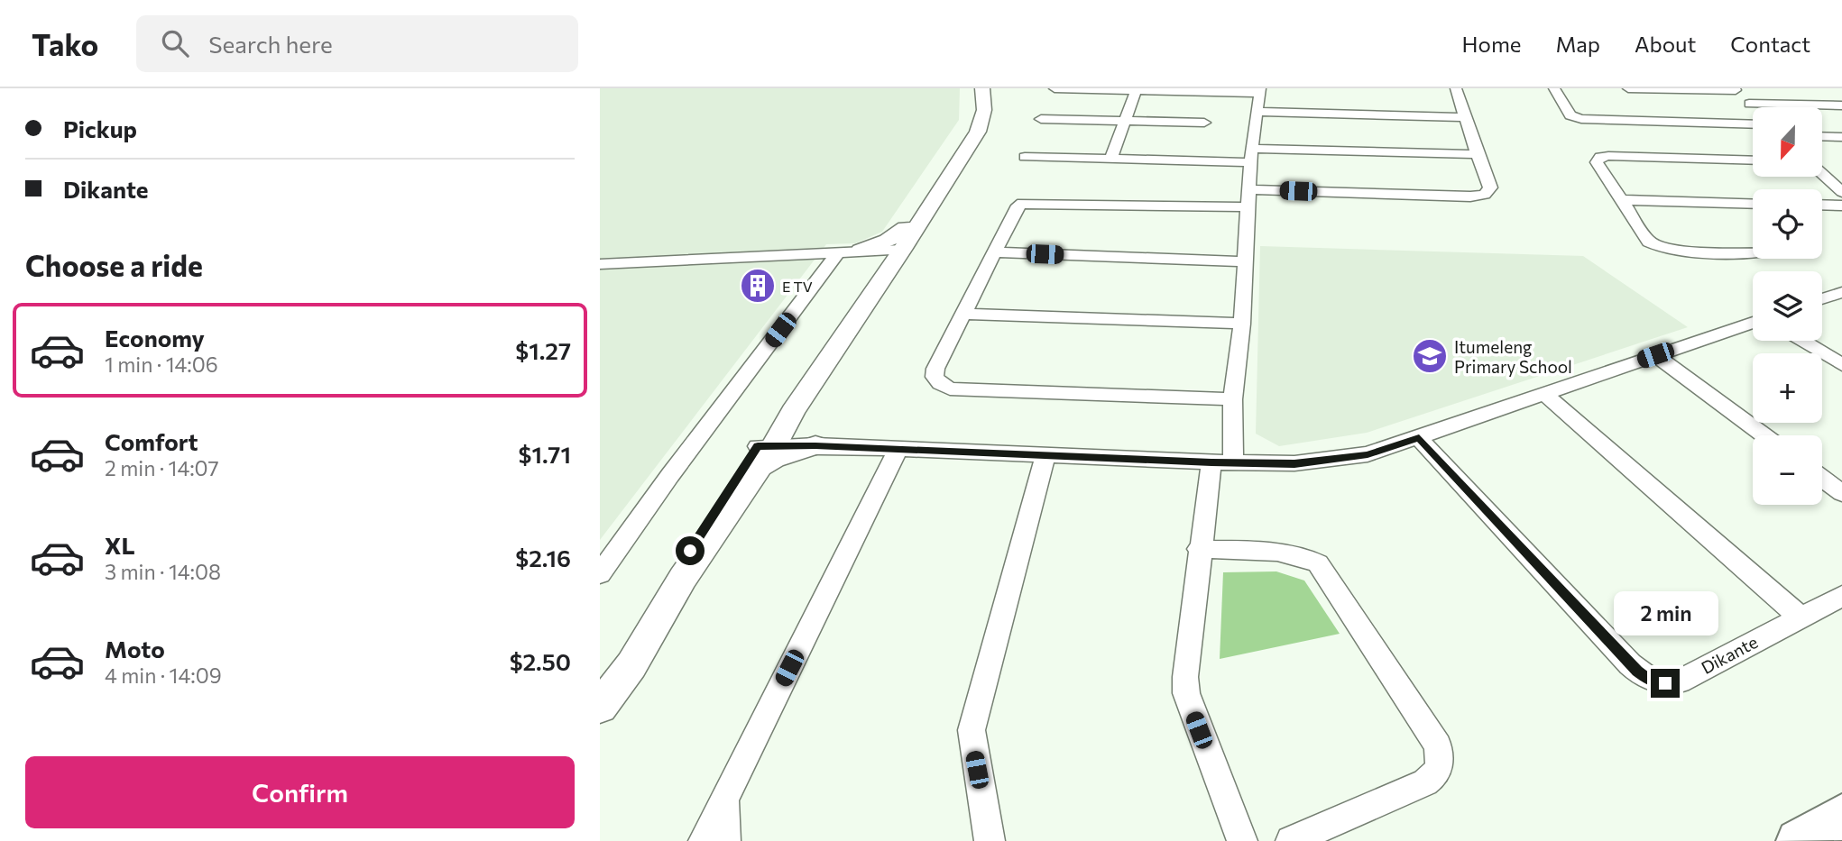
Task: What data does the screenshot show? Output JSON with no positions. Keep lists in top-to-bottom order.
{
  "streets": {
    "street": ["Dikante"]
  },
  "places": {
    "building": ["E TV"],
    "school or university": ["Itumeleng Primary School"]
  },
  "north": "bottom",
  "page": {
    "header": "Tako",
    "search": "Search here",
    "nav": [
      "Home",
      "Map",
      "About",
      "Contact"
    ],
    "banner": ["Pickup", "Dikante"],
    "map_buttons": ["+", "−"],
    "heading": "Choose a ride",
    "list": [
      {
        "name": "Economy",
        "note": "1 min · 14:06",
        "value": "$1.27"
      },
      {
        "name": "Comfort",
        "note": "2 min · 14:07",
        "value": "$1.71"
      },
      {
        "name": "XL",
        "note": "3 min · 14:08",
        "value": "$2.16"
      },
      {
        "name": "Moto",
        "note": "4 min · 14:09",
        "value": "$2.50"
      }
    ],
    "bubble": "2 min",
    "buttons": "Confirm"
  }
}
